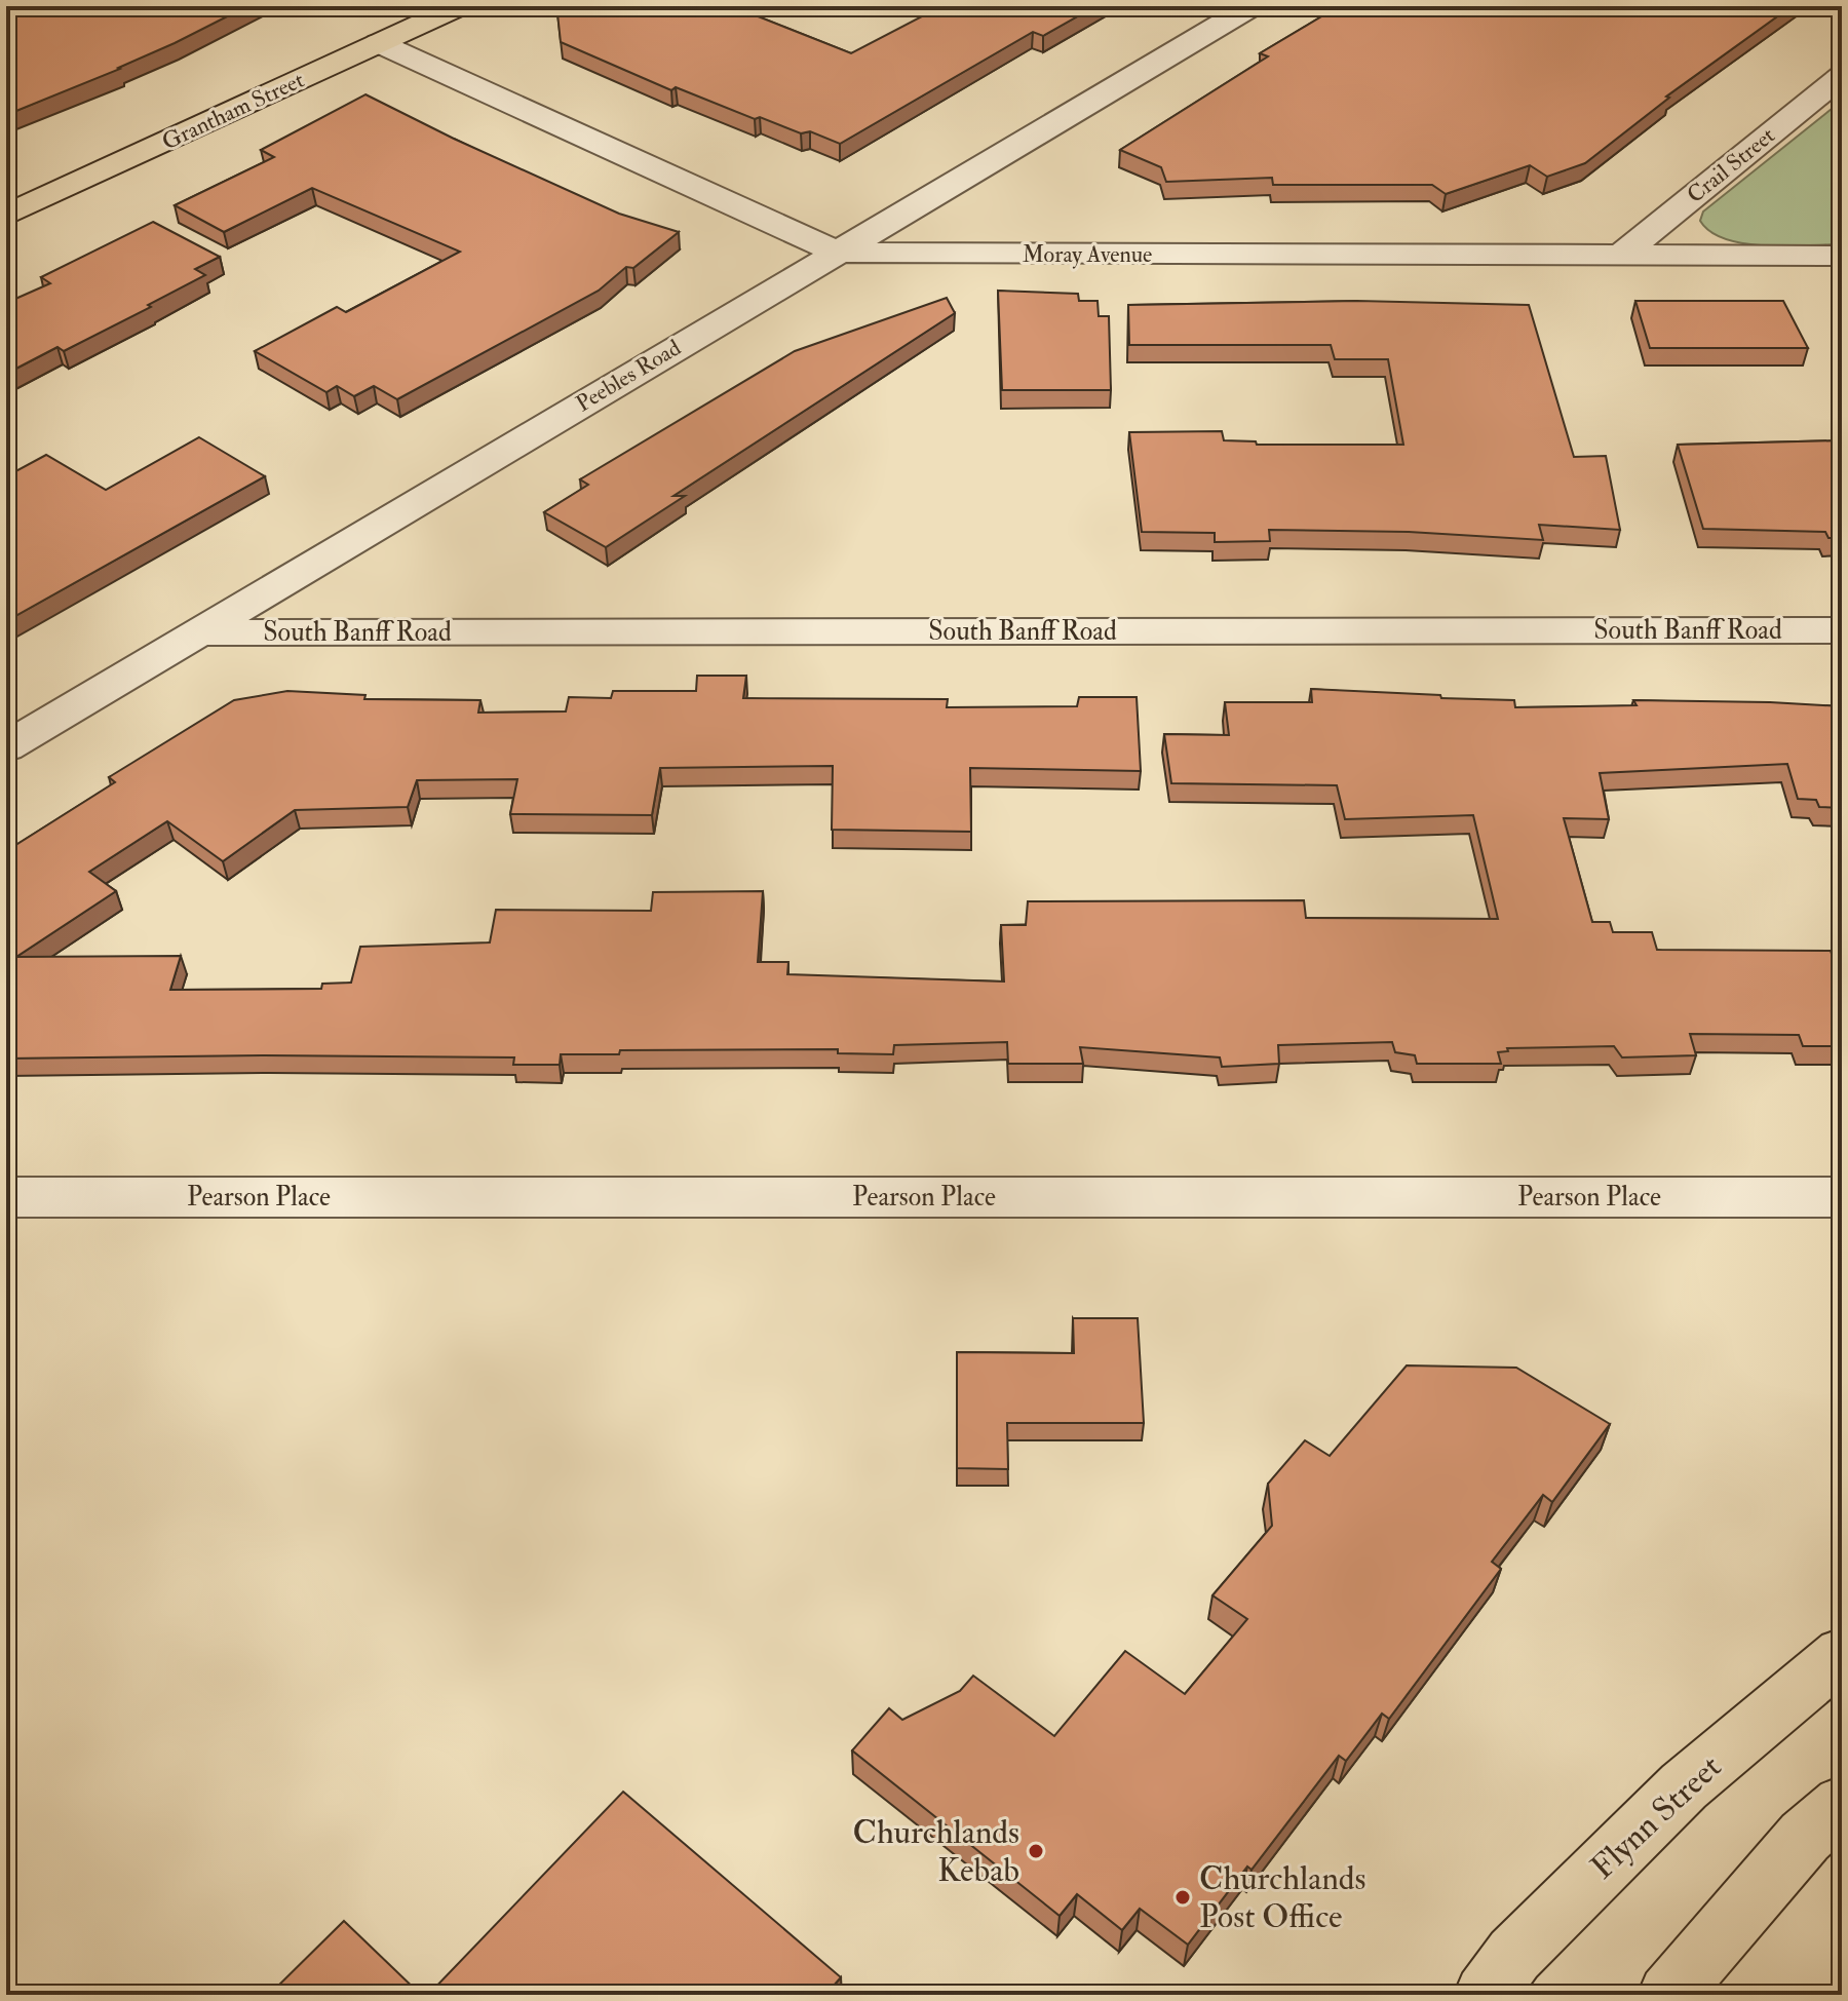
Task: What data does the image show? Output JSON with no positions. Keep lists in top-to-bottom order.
{
  "streets": {
    "main road": ["Grantham Street", "Flynn Street"],
    "street": [
      "Crail Street",
      "Moray Avenue",
      "Peebles Road",
      "South Banff Road",
      "Pearson Place"
    ]
  },
  "crossings": [
    ["Grantham Street", "Moray Avenue"],
    ["Crail Street", "Moray Avenue"],
    ["Moray Avenue", "Peebles Road"],
    ["Peebles Road", "South Banff Road"]
  ],
  "places": ["Churchlands Kebab", "Churchlands Post Office"]
}
